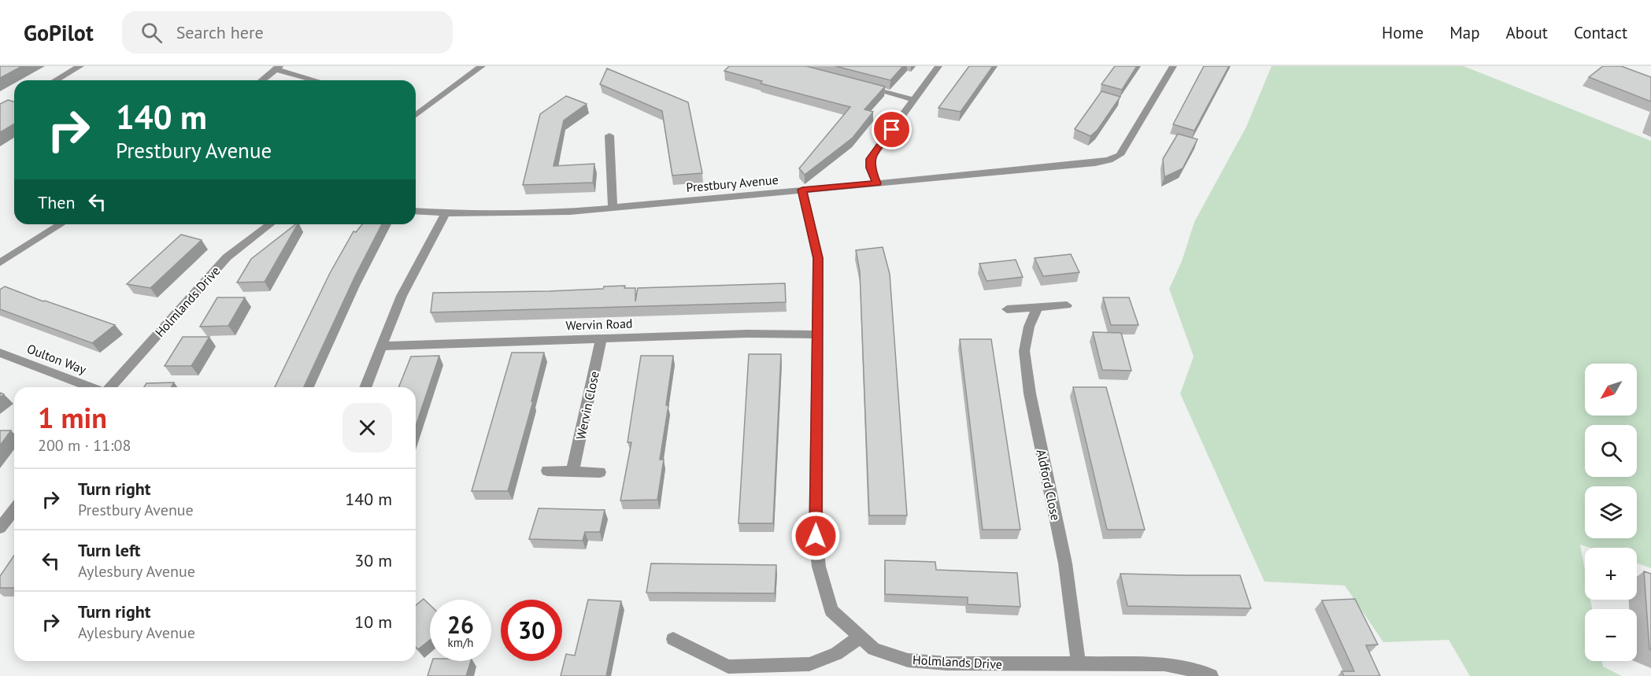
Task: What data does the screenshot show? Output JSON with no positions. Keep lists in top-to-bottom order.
{
  "streets": {
    "street": [
      "Prestbury Avenue",
      "Holmlands Drive",
      "Wervin Road",
      "Oulton Way",
      "Wervin Close",
      "Aldford Close"
    ]
  },
  "crossings": [
    ["Prestbury Avenue", "Holmlands Drive"],
    ["Holmlands Drive", "Wervin Road"],
    ["Holmlands Drive", "Aldford Close"],
    ["Wervin Road", "Wervin Close"]
  ],
  "north": "bottom left",
  "page": {
    "header": "GoPilot",
    "search": "Search here",
    "nav": [
      "Home",
      "Map",
      "About",
      "Contact"
    ],
    "turn": ["140 m", "Prestbury Avenue"],
    "then": "Then",
    "map_buttons": ["+", "−"],
    "heading": ["1 min", "200 m · 11:08"],
    "list": [
      {
        "name": "Turn right",
        "note": "Prestbury Avenue",
        "value": "140 m"
      },
      {
        "name": "Turn left",
        "note": "Aylesbury Avenue",
        "value": "30 m"
      },
      {
        "name": "Turn right",
        "note": "Aylesbury Avenue",
        "value": "10 m"
      }
    ],
    "speed": "26 km/h",
    "limit": "30"
  }
}
